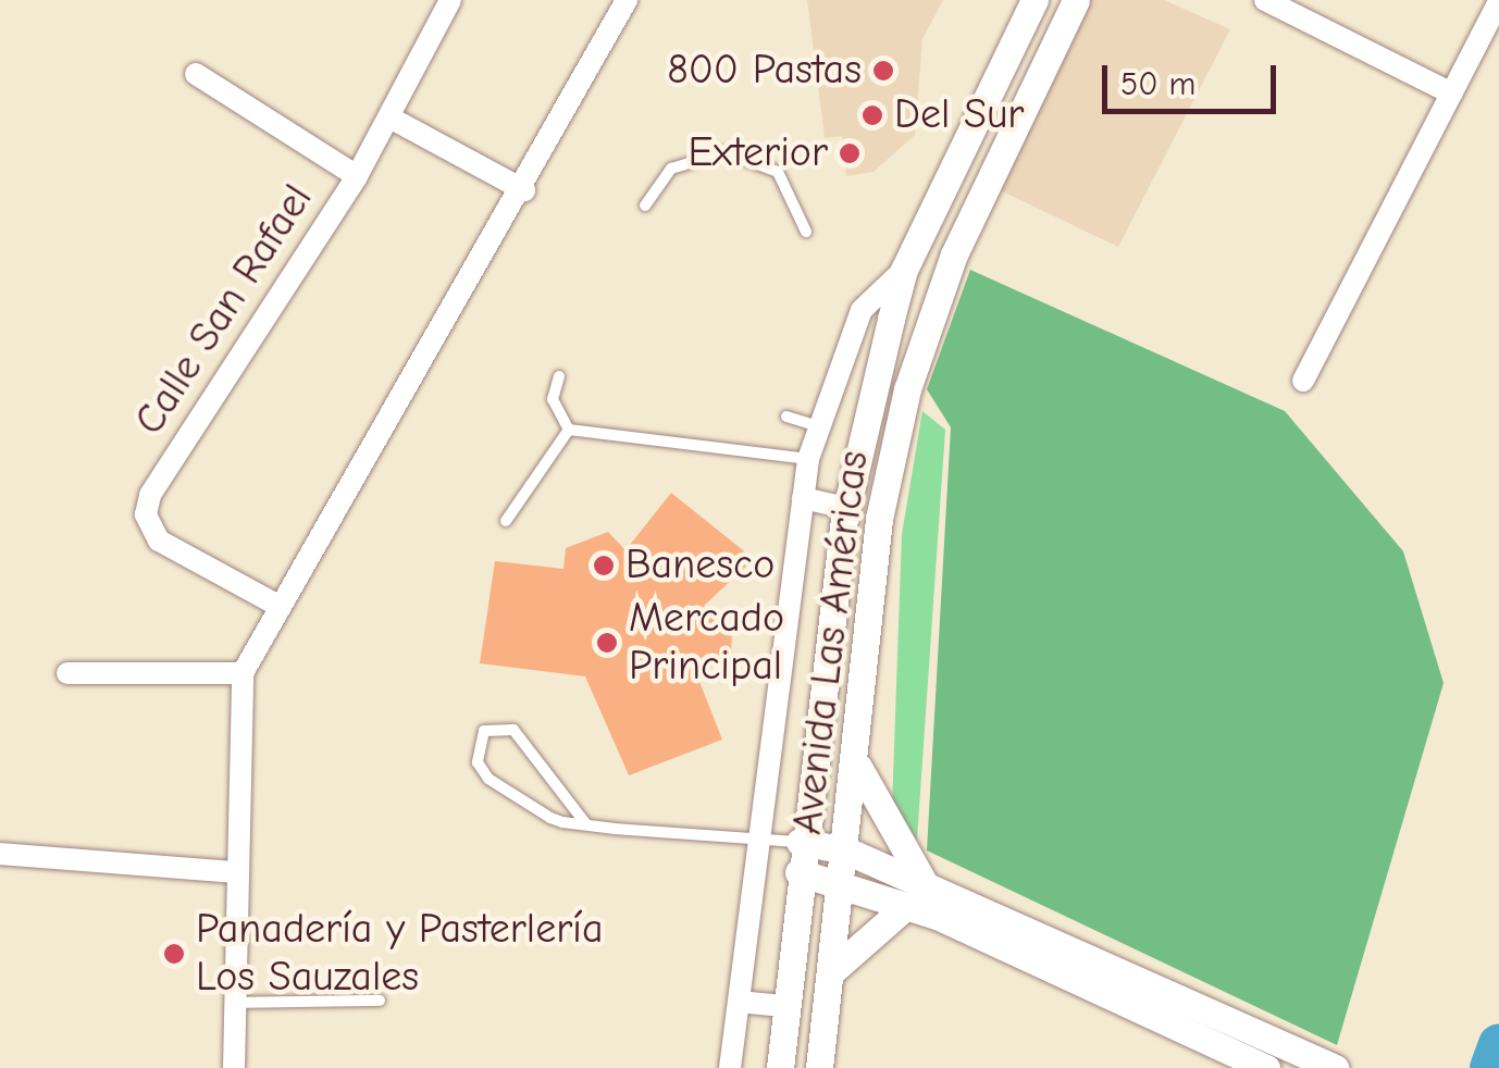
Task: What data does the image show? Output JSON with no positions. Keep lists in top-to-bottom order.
{
  "streets": {
    "street": ["Calle San Rafael", "Avenida Las Américas"]
  },
  "places": [
    "800 Pastas",
    "Del Sur",
    "Exterior",
    "Banesco",
    "Mercado Principal",
    "Panadería y Pasterlería Los Sauzales"
  ],
  "scale_bar": "50 m"
}
